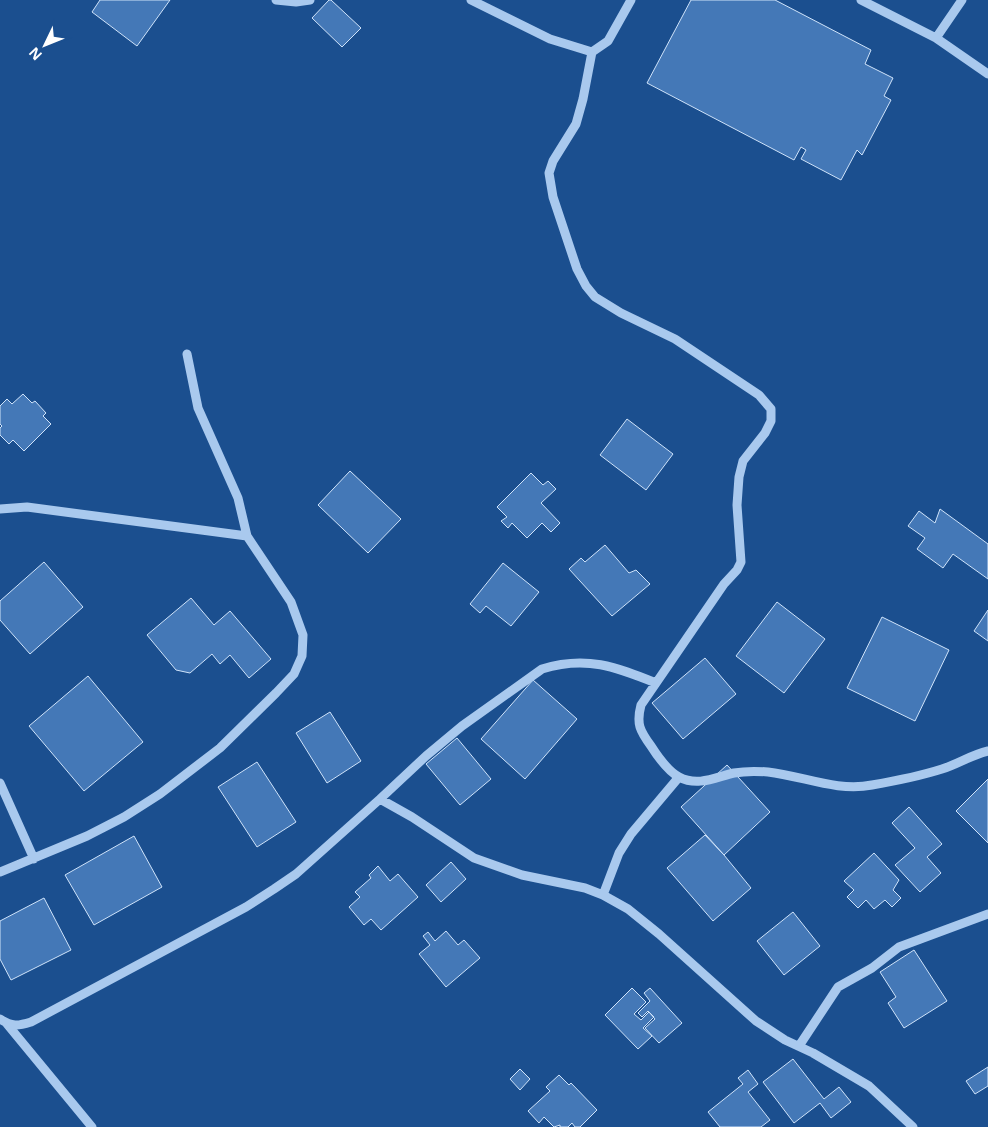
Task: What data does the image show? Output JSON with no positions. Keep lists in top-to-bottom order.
{
  "north": "bottom left"
}
